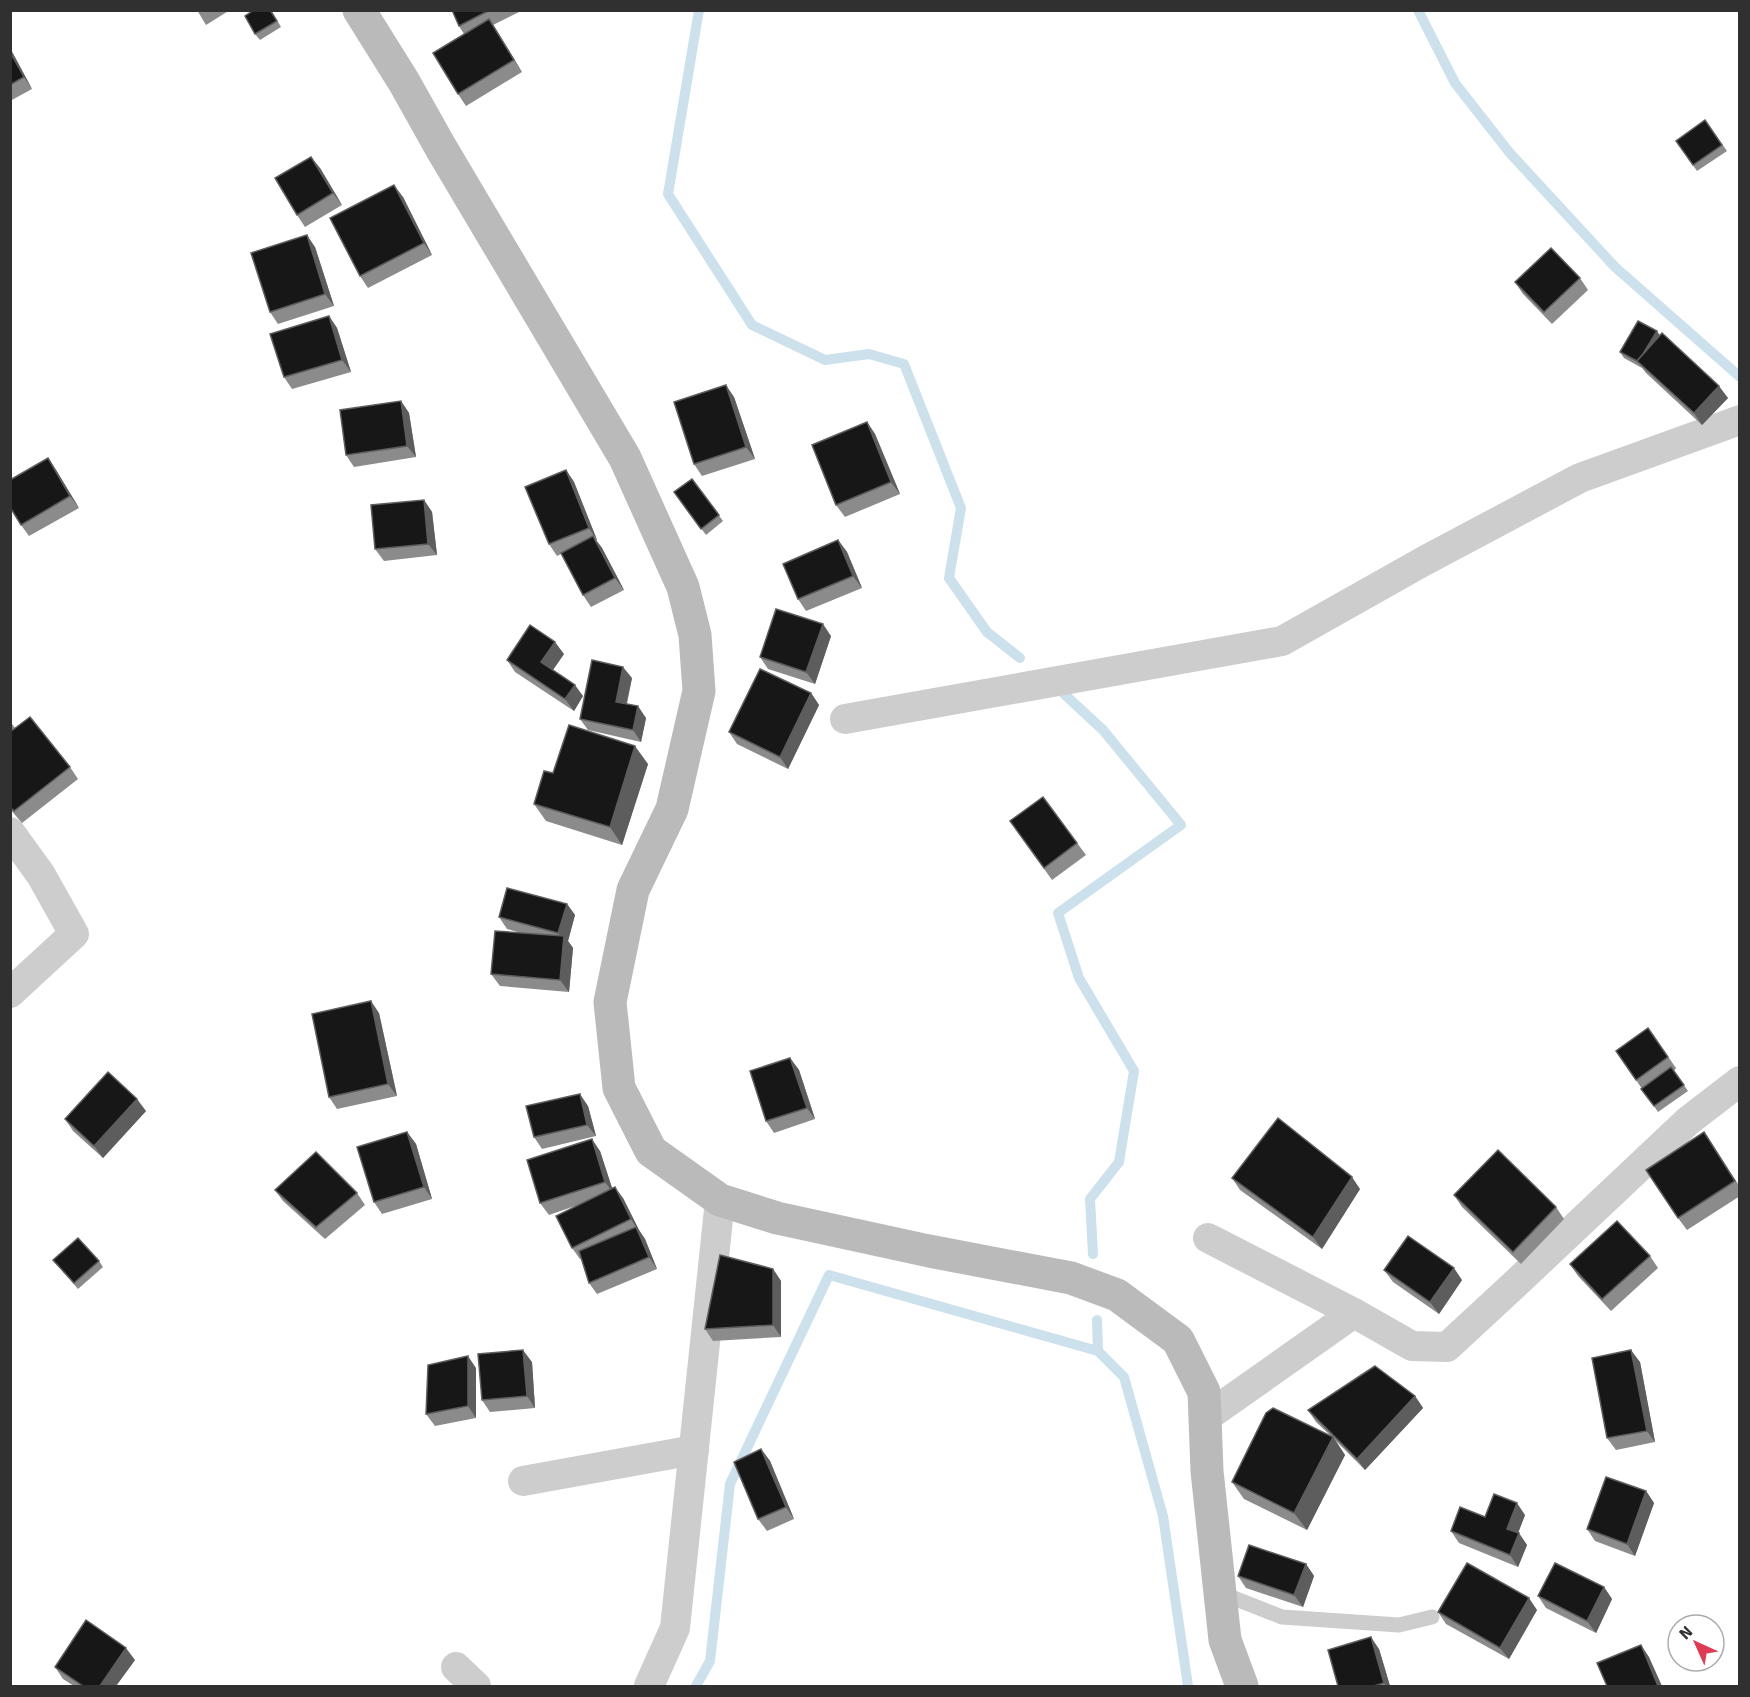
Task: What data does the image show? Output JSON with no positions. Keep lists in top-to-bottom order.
{
  "north": "top left"
}
